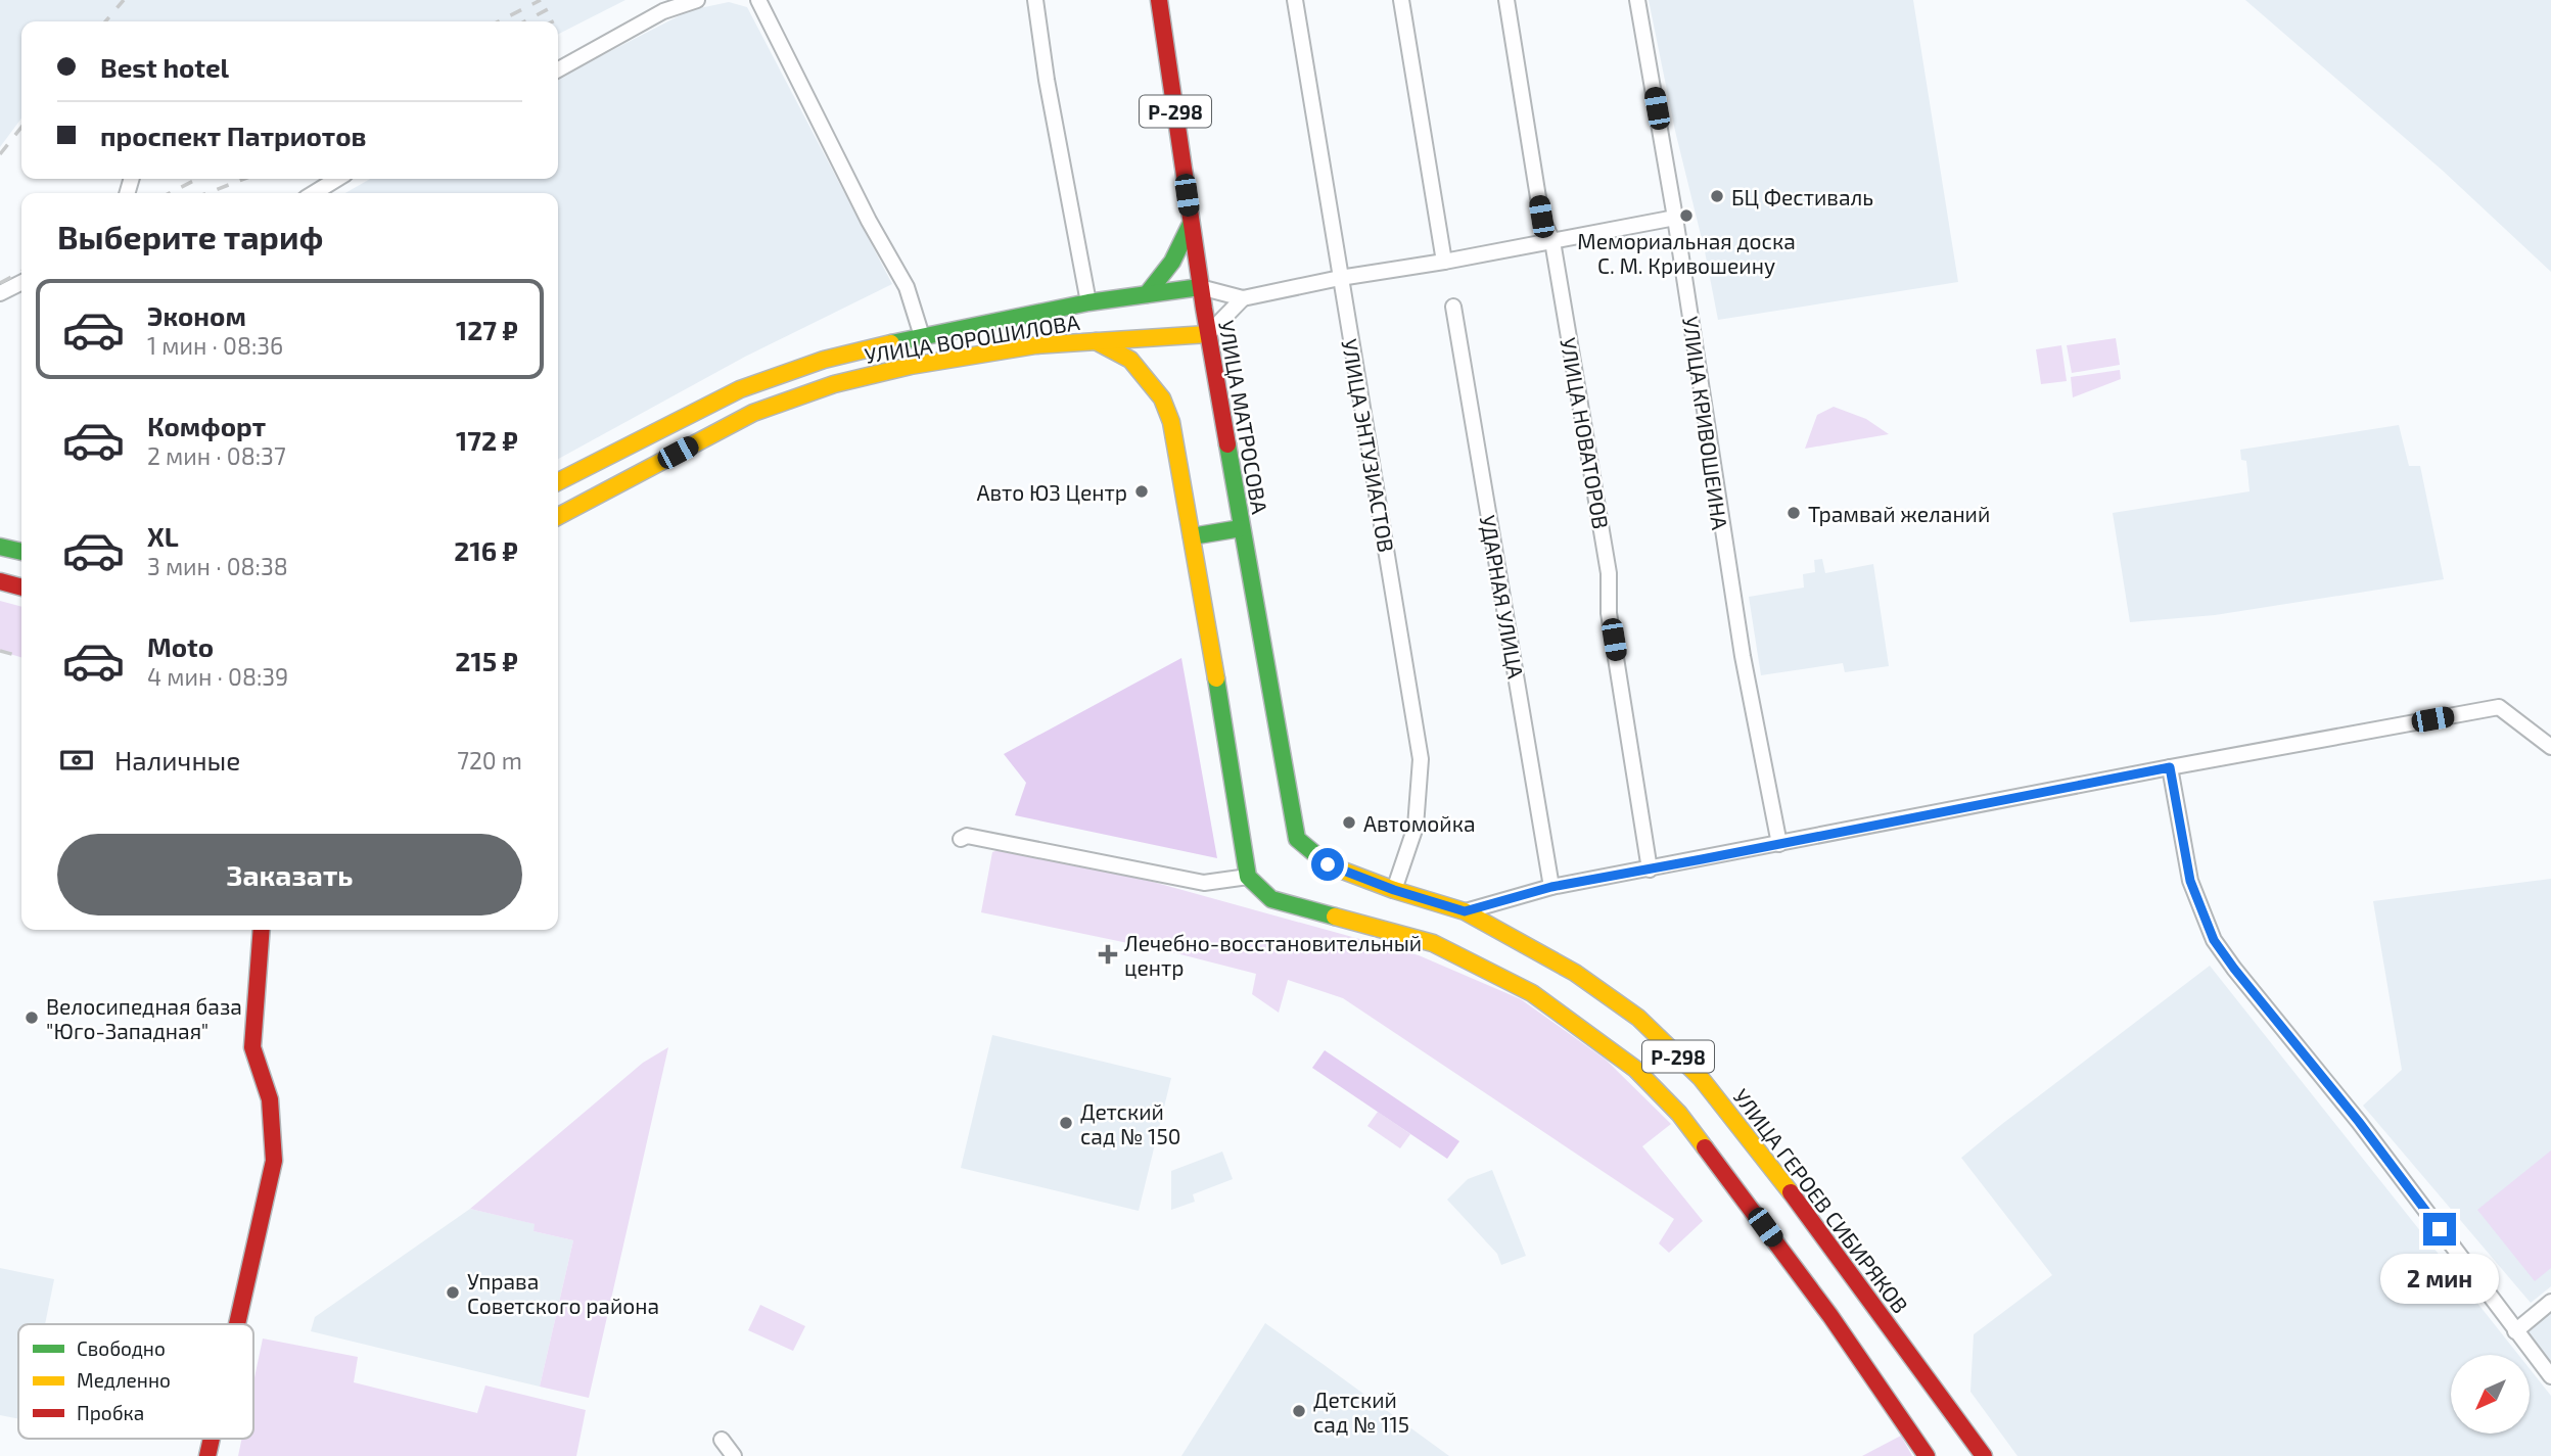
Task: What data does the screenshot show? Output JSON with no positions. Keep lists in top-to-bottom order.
{
  "streets": {
    "main road": [
      "Р-298",
      "УЛИЦА ВОРОШИЛОВА",
      "УЛИЦА МАТРОСОВА",
      "УЛИЦА ГЕРОЕВ СИБИРЯКОВ"
    ],
    "street": [
      "УЛИЦА КРИВОШЕИНА",
      "УЛИЦА НОВАТОРОВ",
      "УЛИЦА ЭНТУЗИАСТОВ",
      "УДАРНАЯ УЛИЦА"
    ]
  },
  "crossings": [
    ["УЛИЦА ВОРОШИЛОВА", "УЛИЦА МАТРОСОВА"],
    ["УЛИЦА ВОРОШИЛОВА", "УЛИЦА КРИВОШЕИНА"],
    ["УЛИЦА ВОРОШИЛОВА", "УЛИЦА НОВАТОРОВ"],
    ["УЛИЦА ВОРОШИЛОВА", "УЛИЦА ЭНТУЗИАСТОВ"],
    ["УЛИЦА МАТРОСОВА", "УЛИЦА ГЕРОЕВ СИБИРЯКОВ"],
    ["УЛИЦА ЭНТУЗИАСТОВ", "УЛИЦА ГЕРОЕВ СИБИРЯКОВ"]
  ],
  "places": {
    "other": [
      "БЦ Фестиваль",
      "Мемориальная доска С. М. Кривошеину",
      "Авто ЮЗ Центр",
      "Трамвай желаний",
      "Автомойка",
      "Велосипедная база \"Юго-Западная\"",
      "Детский сад № 150",
      "Управа Советского района",
      "Детский сад № 115"
    ],
    "health": ["Лечебно-восстановительный центр"]
  },
  "legend": ["Свободно", "Медленно", "Пробка"],
  "north": "bottom left",
  "page": {
    "banner": ["Best hotel", "проспект Патриотов"],
    "heading": "Выберите тариф",
    "list": [
      {
        "name": "Эконом",
        "note": "1 мин · 08:36",
        "value": "127 ₽"
      },
      {
        "name": "Комфорт",
        "note": "2 мин · 08:37",
        "value": "172 ₽"
      },
      {
        "name": "XL",
        "note": "3 мин · 08:38",
        "value": "216 ₽"
      },
      {
        "name": "Moto",
        "note": "4 мин · 08:39",
        "value": "215 ₽"
      }
    ],
    "pay": ["Наличные", "720 m"],
    "buttons": "Заказать",
    "bubble": "2 мин"
  }
}
